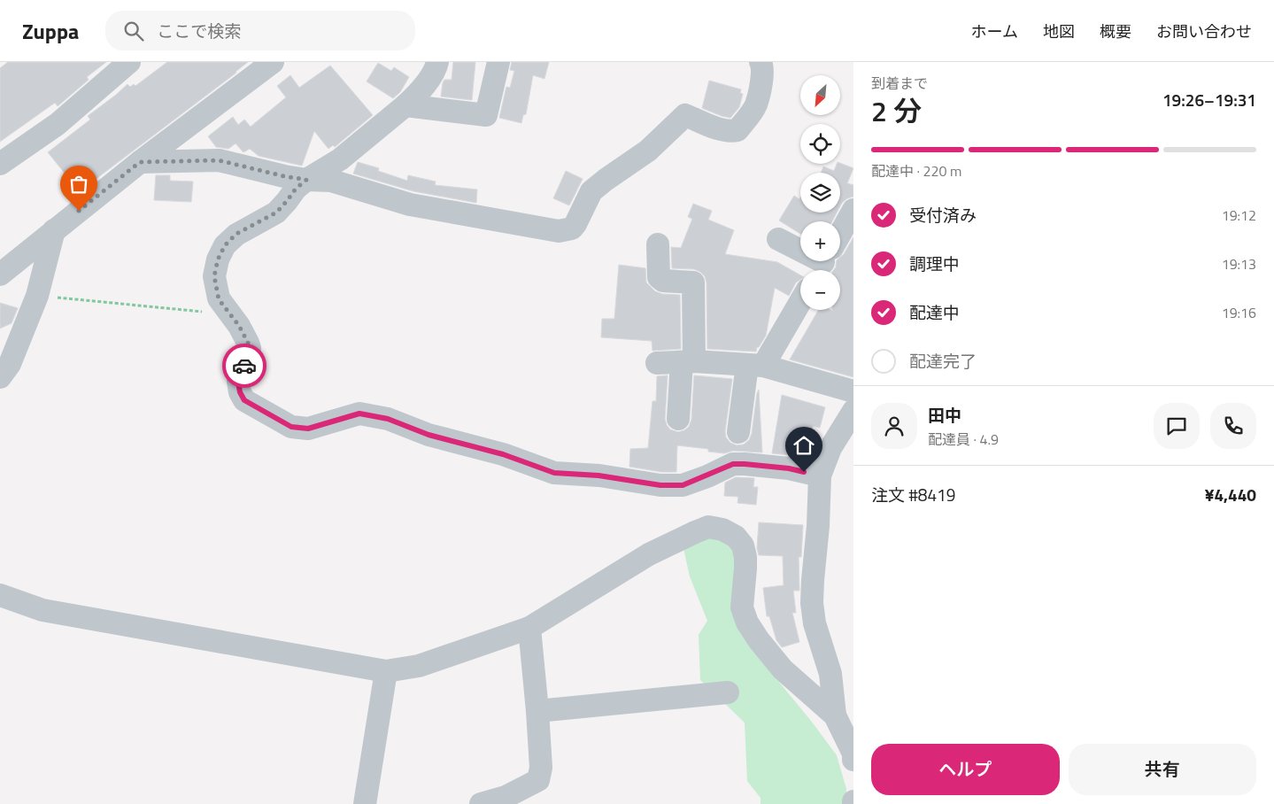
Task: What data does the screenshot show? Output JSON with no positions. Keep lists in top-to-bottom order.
{
  "north": "bottom left",
  "page": {
    "header": "Zuppa",
    "search": "ここで検索",
    "nav": [
      "ホーム",
      "地図",
      "概要",
      "お問い合わせ"
    ],
    "heading": ["2 分", "到着まで", "19:26–19:31"],
    "panel": [
      "田中",
      "配達員 · 4.9",
      "注文 #8419",
      "¥4,440"
    ],
    "map_buttons": ["+", "−"],
    "bar": "配達中 · 220 m",
    "list": [
      ["受付済み", "19:12"],
      ["調理中", "19:13"],
      ["配達中", "19:16"],
      "配達完了"
    ],
    "buttons": ["ヘルプ", "共有"]
  }
}
